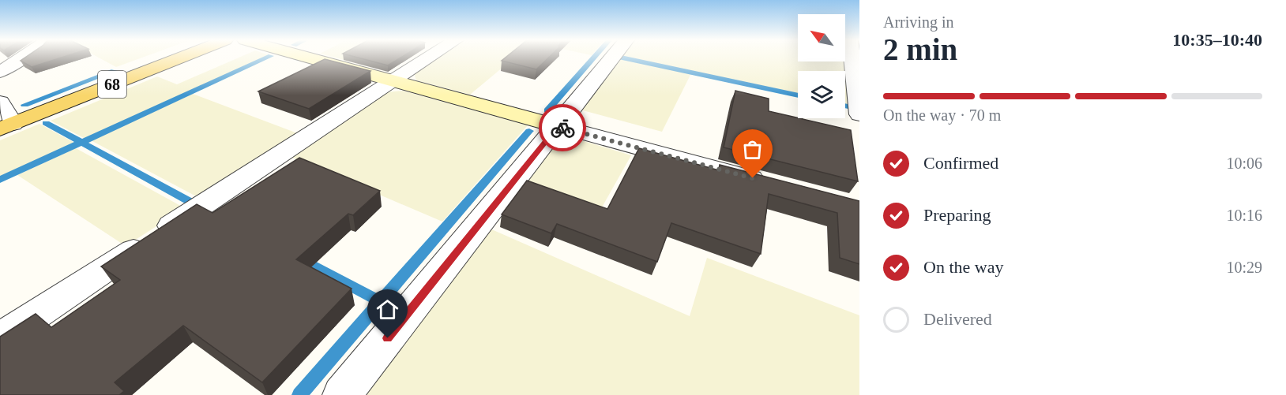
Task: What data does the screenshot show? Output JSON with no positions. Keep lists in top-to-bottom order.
{
  "streets": {
    "main road": ["68"]
  },
  "north": "top left",
  "page": {
    "heading": ["2 min", "Arriving in", "10:35–10:40"],
    "bar": "On the way · 70 m",
    "list": [
      ["Confirmed", "10:06"],
      ["Preparing", "10:16"],
      ["On the way", "10:29"],
      "Delivered"
    ]
  }
}
